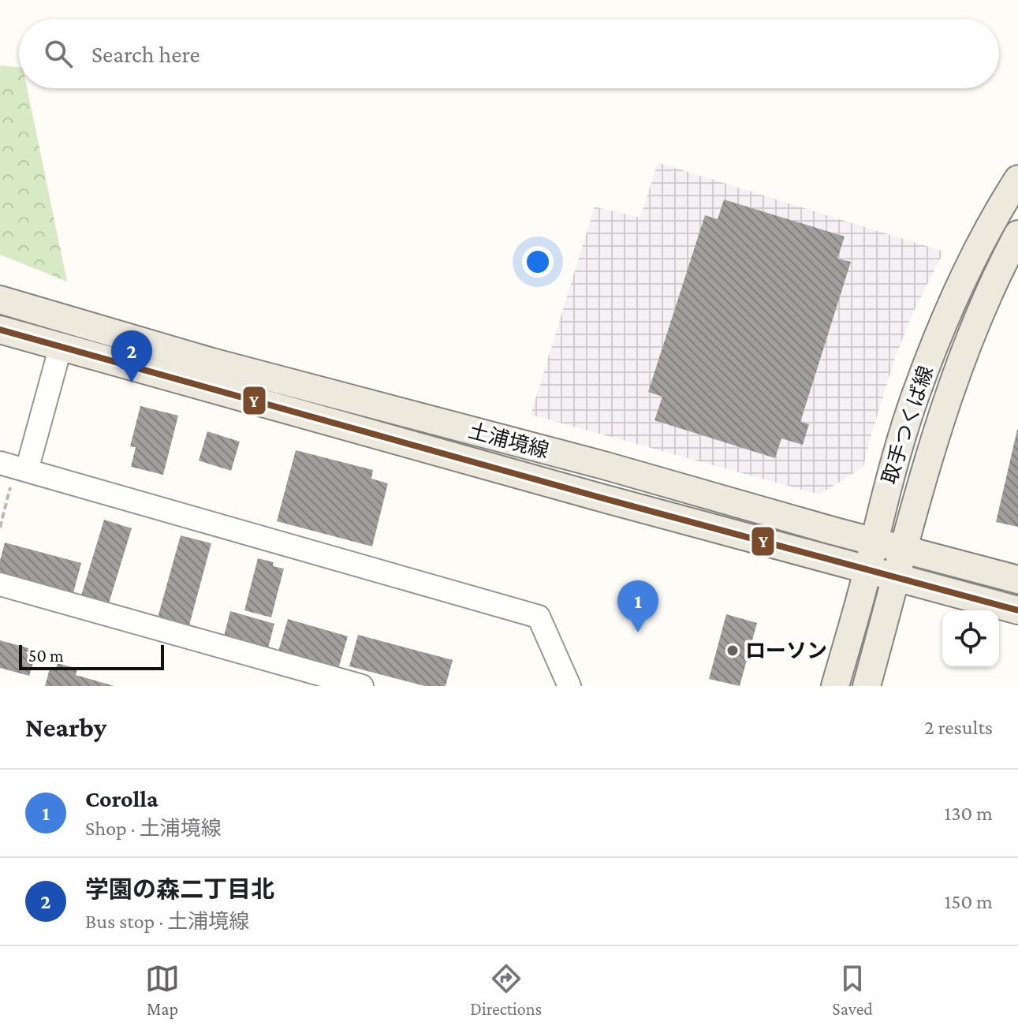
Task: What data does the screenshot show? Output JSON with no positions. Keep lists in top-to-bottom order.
{
  "streets": {
    "main road": ["取手つくば線", "土浦境線"]
  },
  "crossings": [
    ["取手つくば線", "土浦境線"]
  ],
  "places": ["ローソン"],
  "lines": ["transit line Y"],
  "scale_bar": "50 m",
  "page": {
    "search": "Search here",
    "pins": ["2", "1"],
    "scale": "50 m",
    "heading": ["Nearby", "2 results"],
    "list": [
      {
        "mark": "1",
        "name": "Corolla",
        "note": "Shop · 土浦境線",
        "value": "130 m"
      },
      {
        "mark": "2",
        "name": "学園の森二丁目北",
        "note": "Bus stop · 土浦境線",
        "value": "150 m"
      }
    ],
    "nav": ["Map", "Directions", "Saved"]
  }
}
